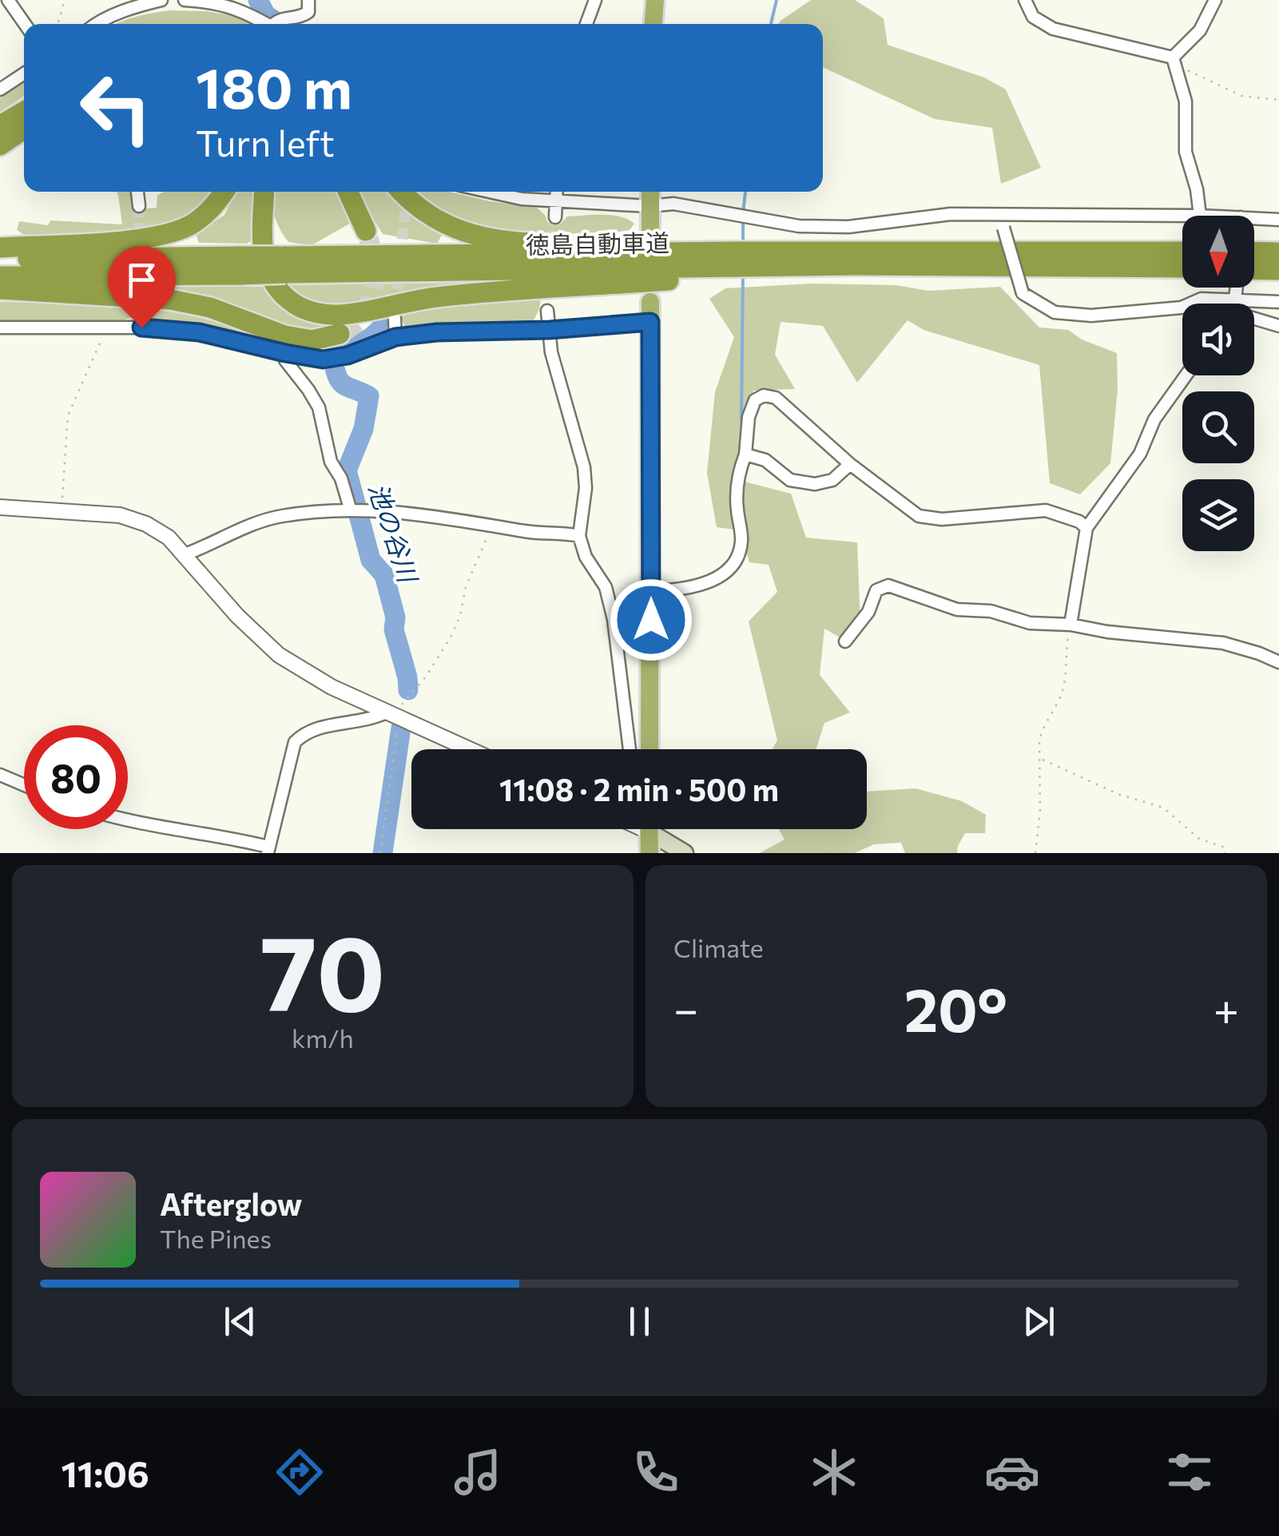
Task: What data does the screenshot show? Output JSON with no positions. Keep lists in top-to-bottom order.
{
  "streets": {
    "highway": ["徳島自動車道"]
  },
  "water": ["池の谷川"],
  "north": "bottom",
  "page": {
    "turn": ["180 m", "Turn left"],
    "limit": "80",
    "trip": "11:08 · 2 min · 500 m",
    "tile": [
      ["70", "km/h"],
      "Climate"
    ],
    "heat": ["−", "20°", "+"],
    "song": ["Afterglow", "The Pines"],
    "tabs": "11:06"
  }
}
